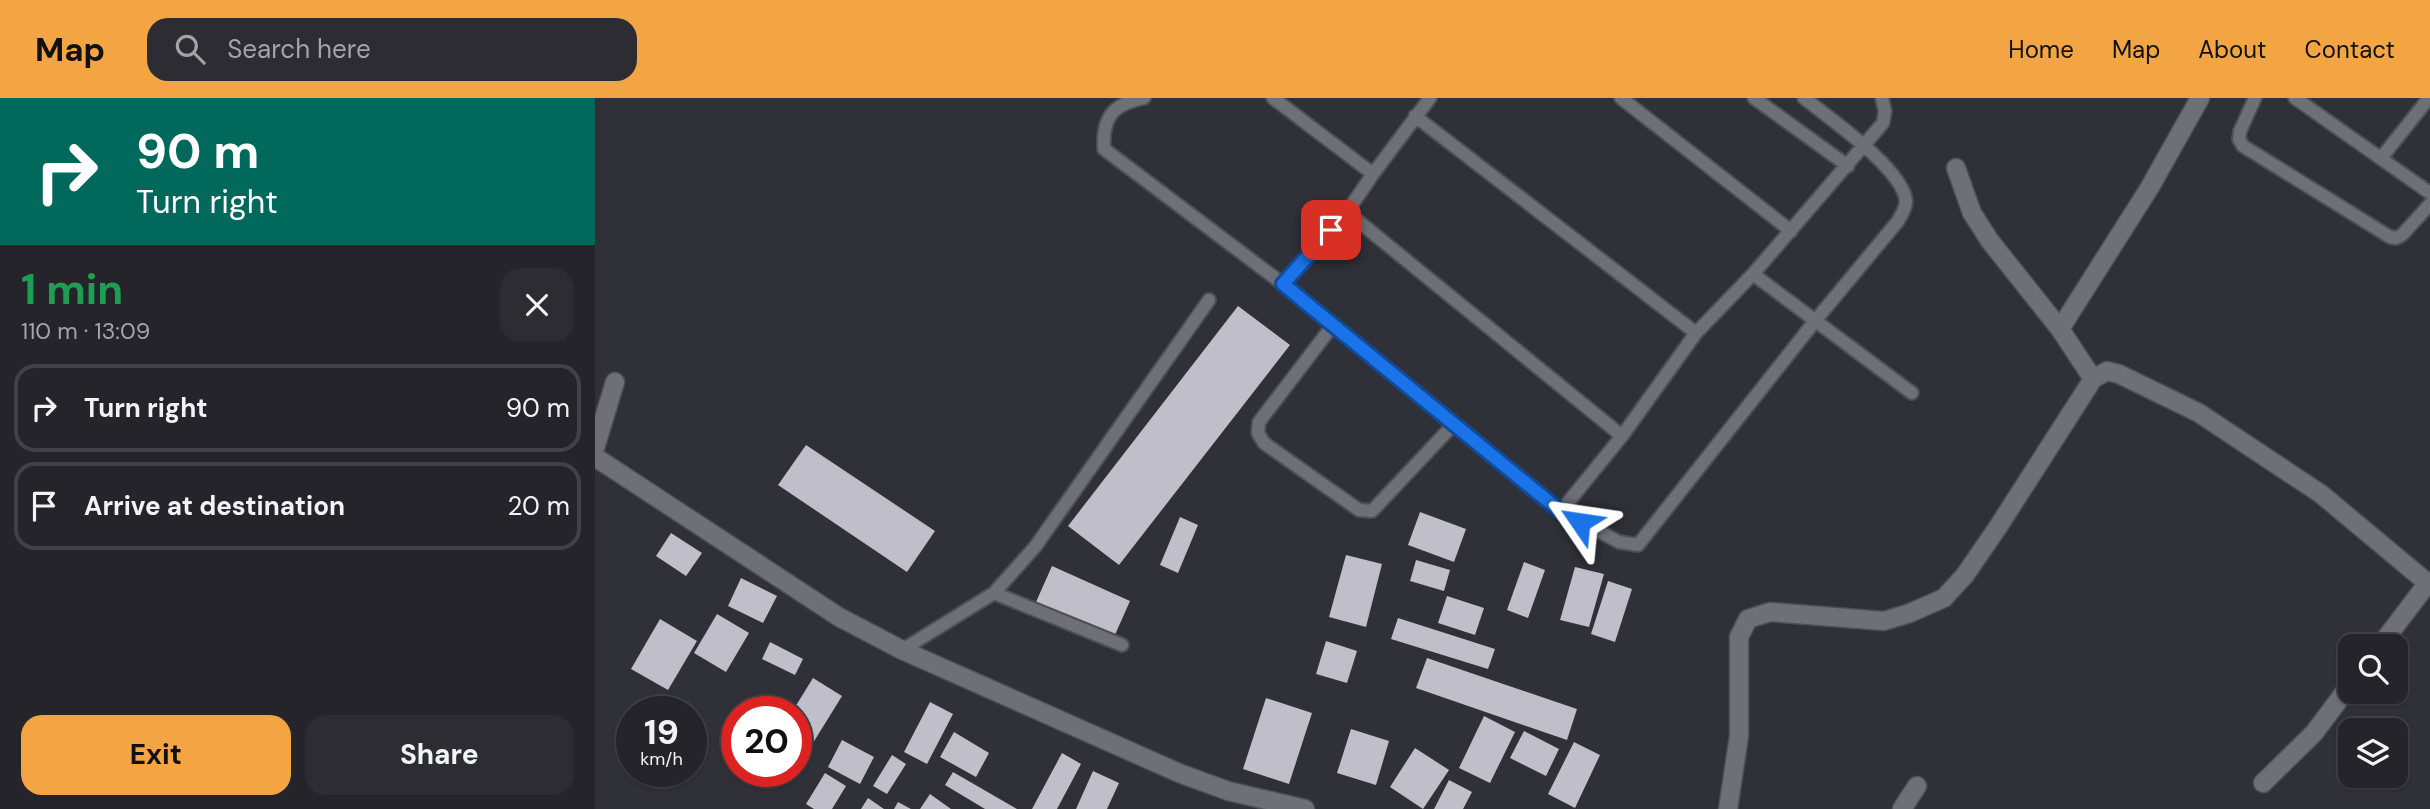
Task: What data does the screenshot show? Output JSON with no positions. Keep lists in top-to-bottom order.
{
  "page": {
    "header": "Map",
    "search": "Search here",
    "nav": [
      "Home",
      "Map",
      "About",
      "Contact"
    ],
    "turn": ["90 m", "Turn right"],
    "heading": ["1 min", "110 m · 13:09"],
    "list": [
      {
        "name": "Turn right",
        "value": "90 m"
      },
      {
        "name": "Arrive at destination",
        "value": "20 m"
      }
    ],
    "speed": "19 km/h",
    "limit": "20",
    "buttons": ["Exit", "Share"]
  }
}
